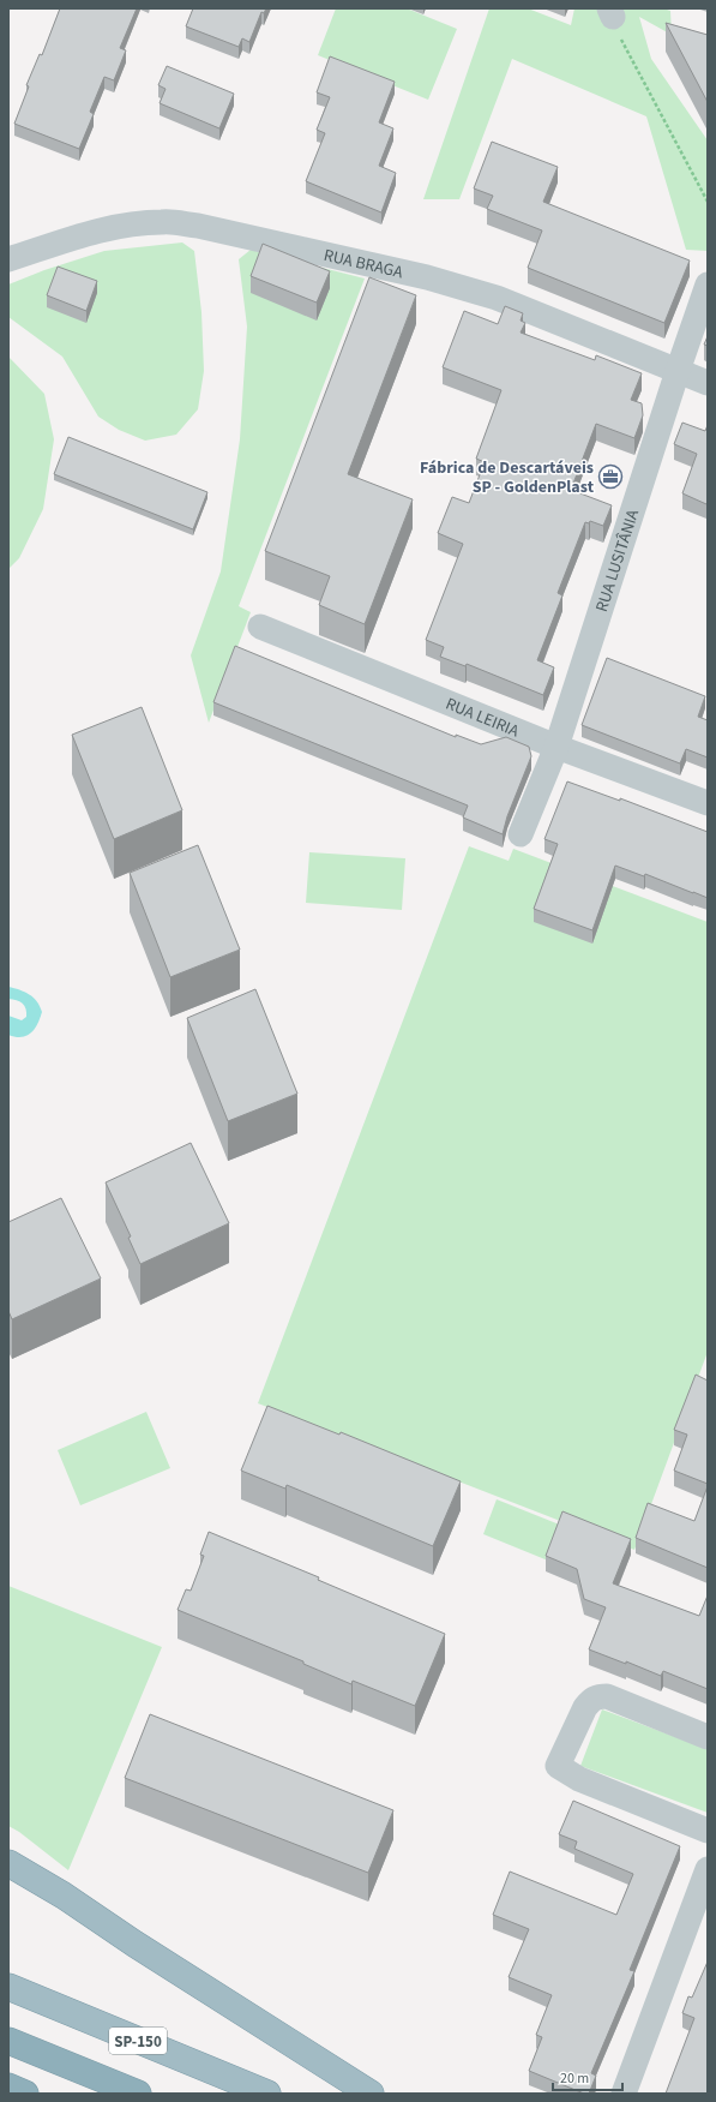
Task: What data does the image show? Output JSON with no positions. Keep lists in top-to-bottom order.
{
  "streets": {
    "highway": ["SP-150"],
    "street": ["RUA BRAGA", "RUA LUSITÂNIA", "RUA LEIRIA"]
  },
  "crossings": [
    ["RUA BRAGA", "RUA LUSITÂNIA"],
    ["RUA LUSITÂNIA", "RUA LEIRIA"]
  ],
  "places": {
    "office": ["Fábrica de Descartáveis SP - GoldenPlast"]
  },
  "scale_bar": "20 m"
}
